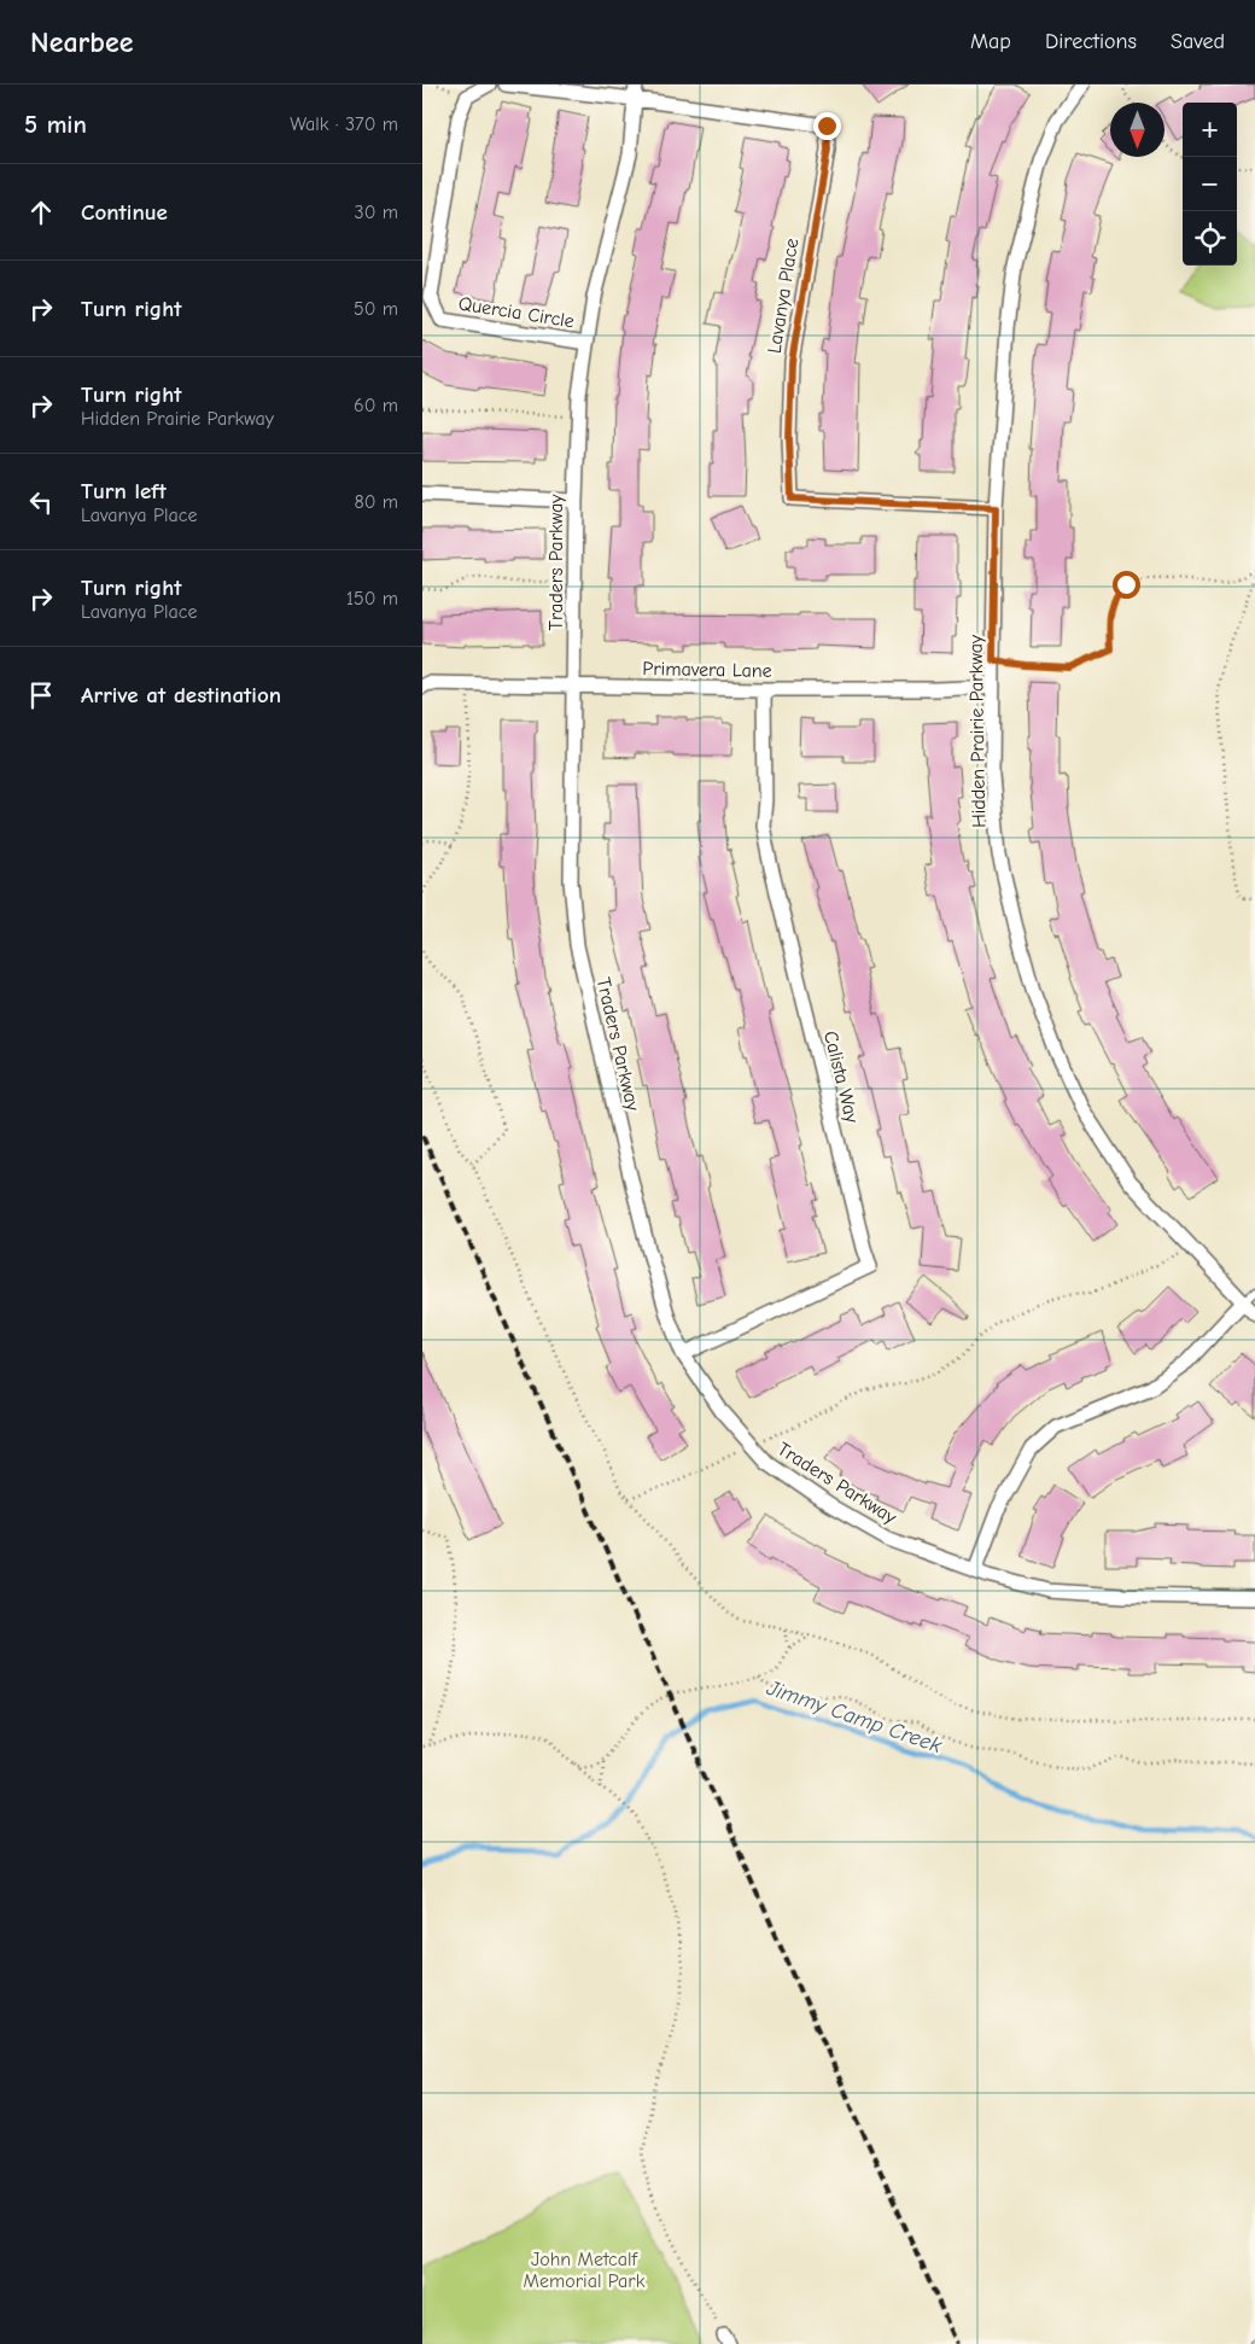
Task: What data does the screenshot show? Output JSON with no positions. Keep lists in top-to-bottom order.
{
  "streets": {
    "street": [
      "Lavanya Place",
      "Quercia Circle",
      "Traders Parkway",
      "Primavera Lane",
      "Hidden Prairie Parkway",
      "Calista Way"
    ]
  },
  "crossings": [
    ["Lavanya Place", "Traders Parkway"],
    ["Lavanya Place", "Hidden Prairie Parkway"],
    ["Quercia Circle", "Traders Parkway"],
    ["Traders Parkway", "Primavera Lane"],
    ["Traders Parkway", "Calista Way"],
    ["Primavera Lane", "Hidden Prairie Parkway"],
    ["Primavera Lane", "Calista Way"]
  ],
  "water": ["Jimmy Camp Creek"],
  "parks": ["John Metcalf Memorial Park"],
  "north": "bottom",
  "page": {
    "header": "Nearbee",
    "nav": ["Map", "Directions", "Saved"],
    "heading": ["5 min", "Walk · 370 m"],
    "map_buttons": ["+", "−"],
    "list": [
      ["Continue", "30 m"],
      ["Turn right", "50 m"],
      ["Turn right", "Hidden Prairie Parkway", "60 m"],
      ["Turn left", "Lavanya Place", "80 m"],
      ["Turn right", "Lavanya Place", "150 m"],
      "Arrive at destination"
    ]
  }
}
